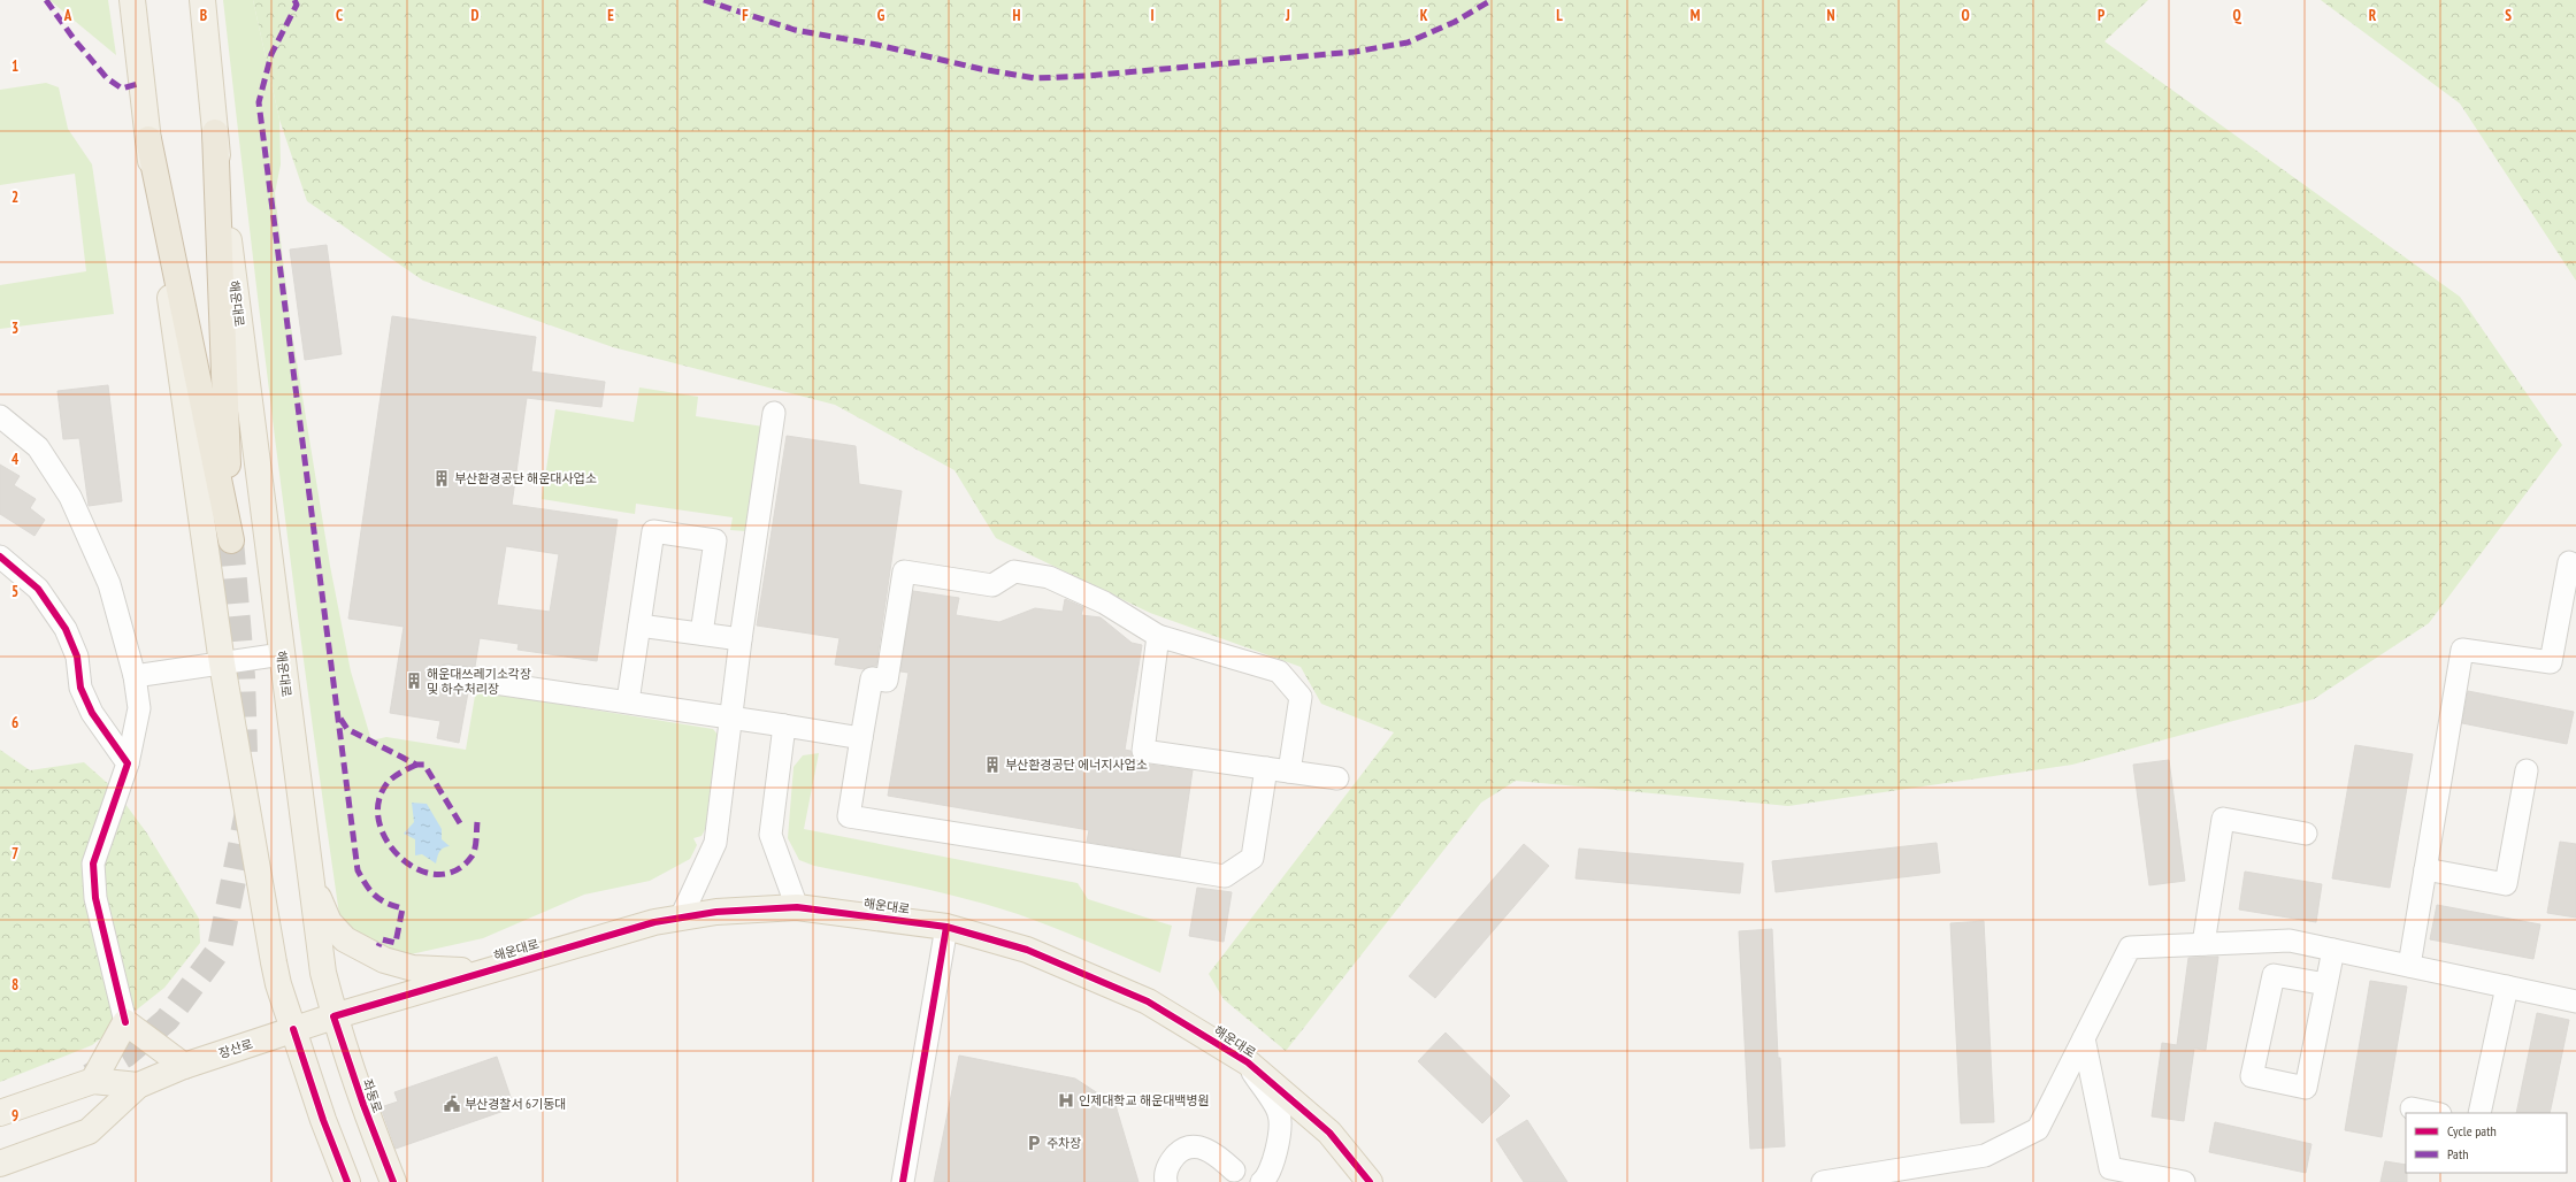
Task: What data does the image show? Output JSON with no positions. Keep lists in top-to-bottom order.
{
  "streets": {
    "main road": ["해운대로", "장산로", "좌동로"]
  },
  "crossings": [
    ["해운대로", "장산로"],
    ["해운대로", "좌동로"],
    ["장산로", "좌동로"]
  ],
  "places": {
    "building": ["부산환경공단 해운대사업소", "해운대쓰레기소각장 및 하수처리장", "부산환경공단 에너지사업소"],
    "hospital": ["인제대학교 해운대백병원"],
    "public building": ["부산경찰서 6기동대"],
    "parking": ["주차장"]
  },
  "legend": ["Cycle path", "Path"],
  "grid": {
    "columns": [
      "A",
      "B",
      "C",
      "D",
      "E",
      "F",
      "G",
      "H",
      "I",
      "J",
      "K",
      "L",
      "M",
      "N",
      "O",
      "P",
      "Q",
      "R",
      "S"
    ],
    "rows": [
      "1",
      "2",
      "3",
      "4",
      "5",
      "6",
      "7",
      "8",
      "9"
    ]
  }
}
